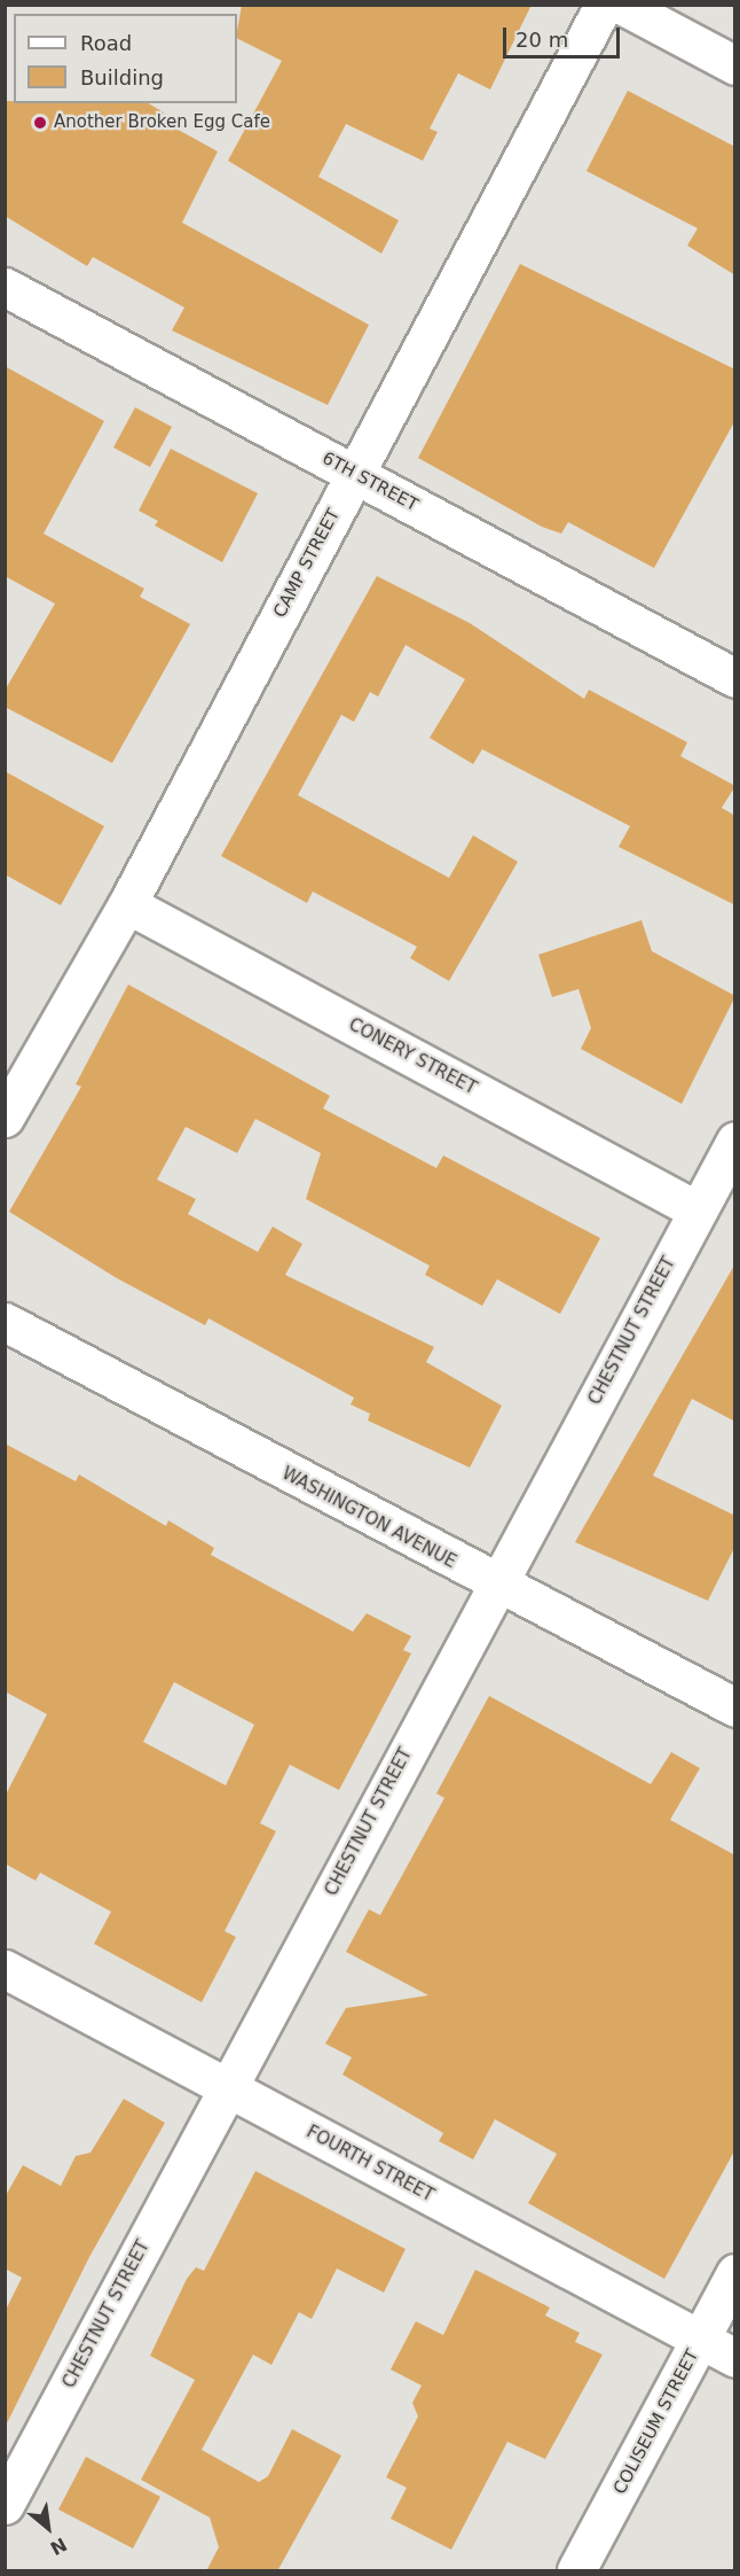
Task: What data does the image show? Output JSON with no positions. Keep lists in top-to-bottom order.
{
  "streets": {
    "street": [
      "6TH STREET",
      "CAMP STREET",
      "CONERY STREET",
      "CHESTNUT STREET",
      "WASHINGTON AVENUE",
      "FOURTH STREET",
      "COLISEUM STREET"
    ]
  },
  "crossings": [
    ["6TH STREET", "CAMP STREET"],
    ["CAMP STREET", "CONERY STREET"],
    ["CONERY STREET", "CHESTNUT STREET"],
    ["CHESTNUT STREET", "WASHINGTON AVENUE"],
    ["CHESTNUT STREET", "FOURTH STREET"],
    ["FOURTH STREET", "COLISEUM STREET"]
  ],
  "places": ["Another Broken Egg Cafe"],
  "legend": ["Road", "Building"],
  "scale_bar": "20 m",
  "north": "bottom right"
}
